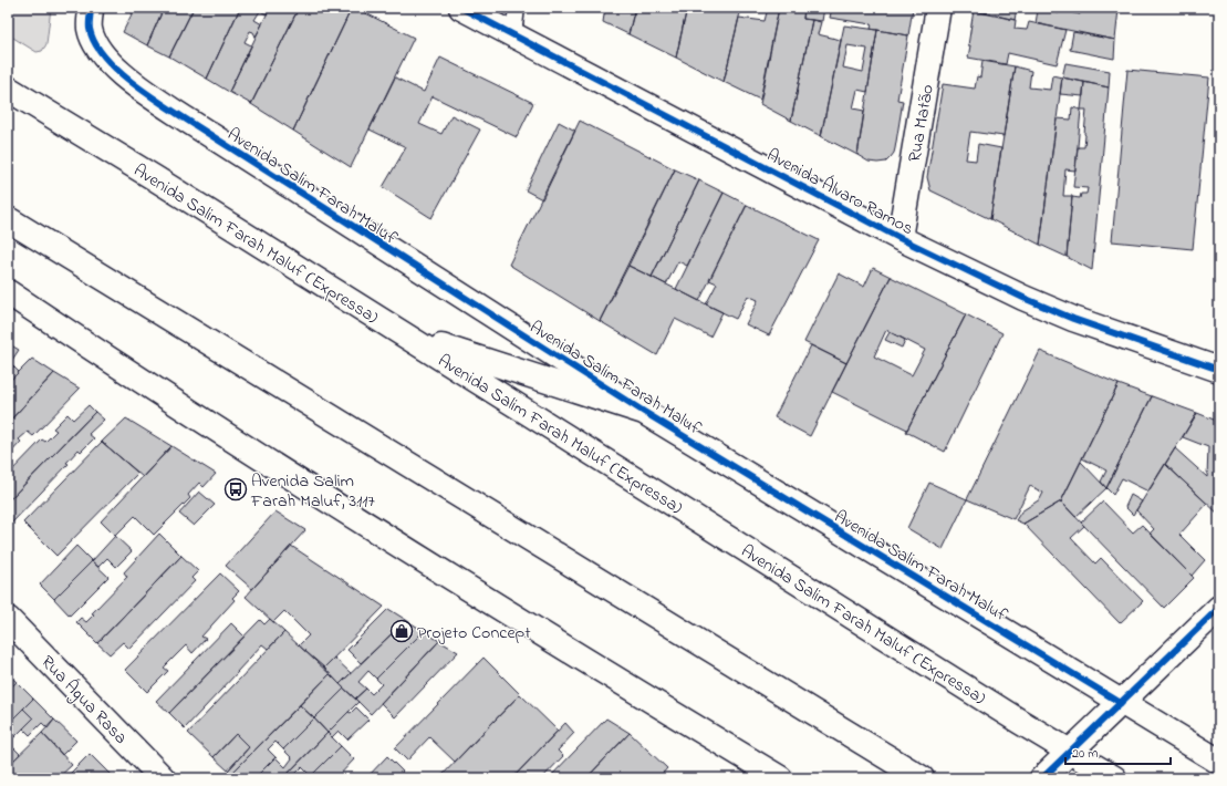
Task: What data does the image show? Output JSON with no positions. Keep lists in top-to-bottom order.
{
  "streets": {
    "main road": [
      "Rua Matão",
      "Avenida Salim Farah Maluf",
      "Avenida Álvaro Ramos",
      "Avenida Salim Farah Maluf (Expressa)",
      "Rua Água Rasa"
    ]
  },
  "crossings": [
    ["Rua Matão", "Avenida Álvaro Ramos"],
    ["Avenida Salim Farah Maluf", "Avenida Salim Farah Maluf (Expressa)"]
  ],
  "places": {
    "bus stop": ["Avenida Salim Farah Maluf, 3117"],
    "shop": ["Projeto Concept"]
  },
  "scale_bar": "20 m"
}
